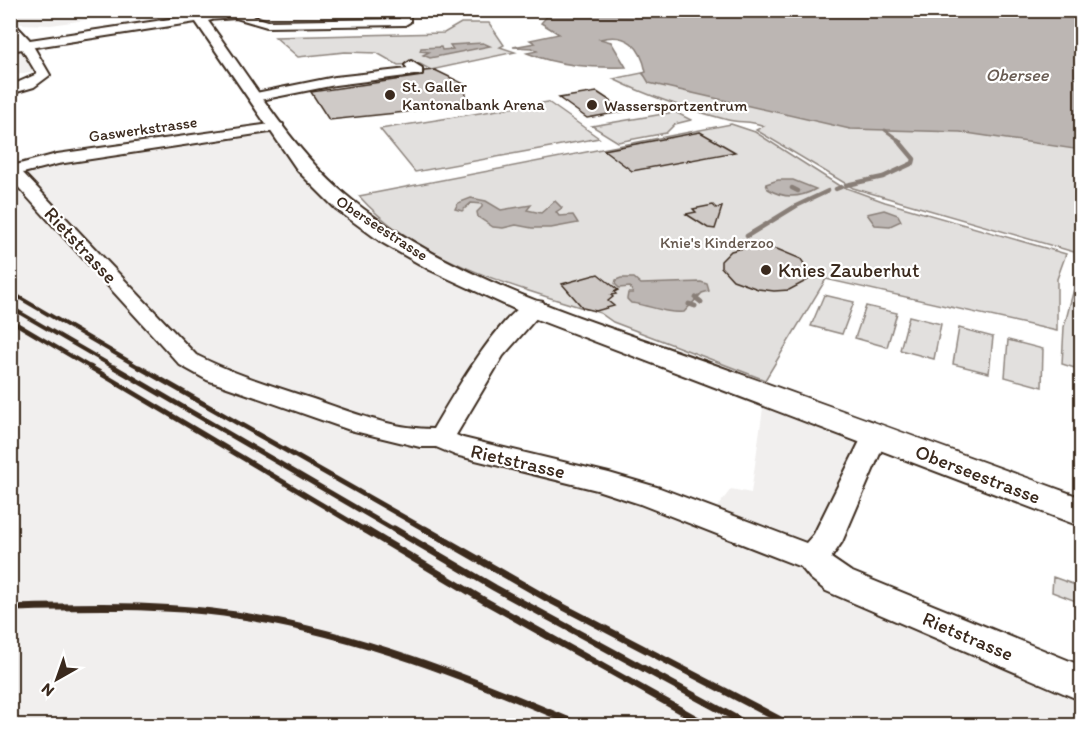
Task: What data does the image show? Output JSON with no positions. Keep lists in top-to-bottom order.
{
  "streets": {
    "street": ["Gaswerkstrasse", "Oberseestrasse", "Rietstrasse"]
  },
  "crossings": [
    ["Gaswerkstrasse", "Oberseestrasse"],
    ["Gaswerkstrasse", "Rietstrasse"]
  ],
  "water": ["Obersee"],
  "parks": ["Knie's Kinderzoo"],
  "places": ["St. Galler Kantonalbank Arena", "Wassersportzentrum", "Knies Zauberhut"],
  "north": "bottom left"
}
